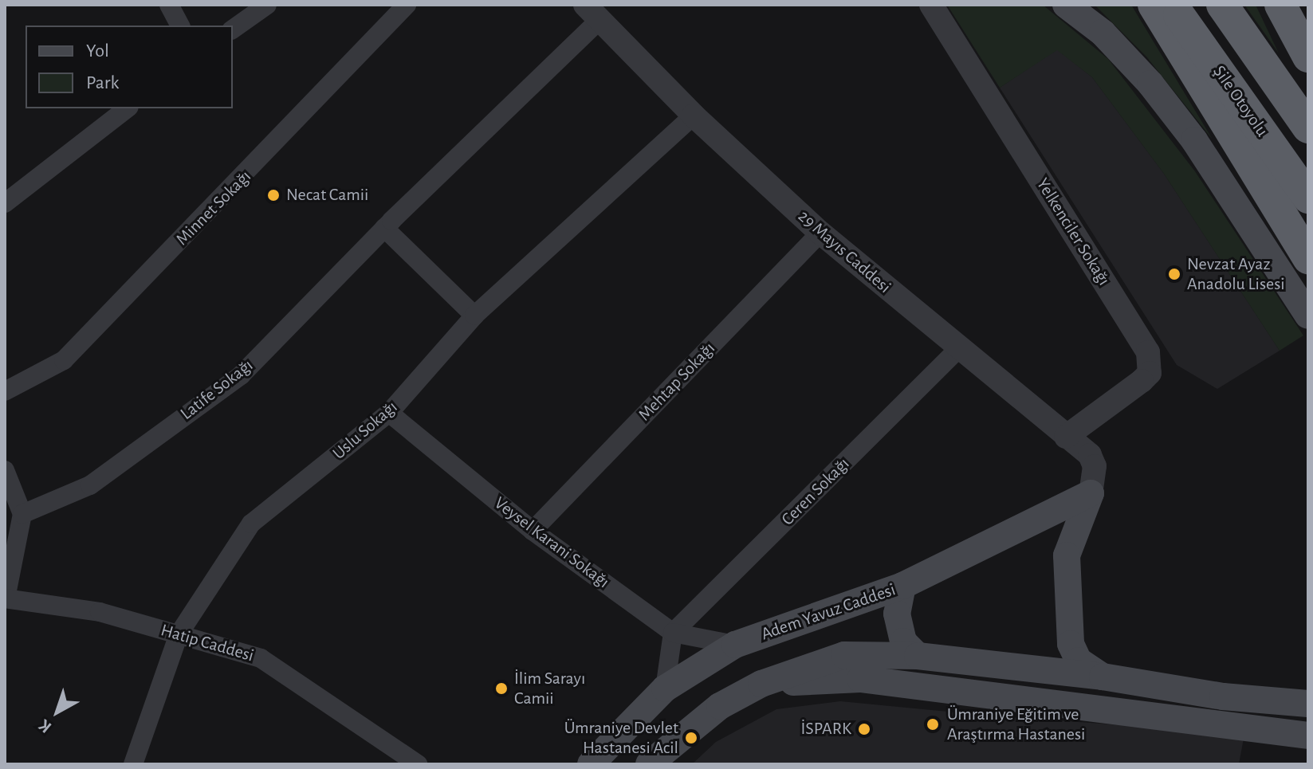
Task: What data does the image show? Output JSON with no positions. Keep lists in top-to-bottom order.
{
  "streets": {
    "highway": ["Şile Otoyolu"],
    "main road": ["Adem Yavuz Caddesi"],
    "street": [
      "Minnet Sokağı",
      "Yelkenciler Sokağı",
      "29 Mayıs Caddesi",
      "Mehtap Sokağı",
      "Latife Sokağı",
      "Uslu Sokağı",
      "Ceren Sokağı",
      "Veysel Karani Sokağı",
      "Hatip Caddesi"
    ]
  },
  "crossings": [
    ["Yelkenciler Sokağı", "29 Mayıs Caddesi"],
    ["29 Mayıs Caddesi", "Mehtap Sokağı"],
    ["29 Mayıs Caddesi", "Latife Sokağı"],
    ["29 Mayıs Caddesi", "Uslu Sokağı"],
    ["29 Mayıs Caddesi", "Ceren Sokağı"],
    ["29 Mayıs Caddesi", "Adem Yavuz Caddesi"],
    ["Mehtap Sokağı", "Veysel Karani Sokağı"],
    ["Uslu Sokağı", "Veysel Karani Sokağı"],
    ["Uslu Sokağı", "Hatip Caddesi"],
    ["Ceren Sokağı", "Veysel Karani Sokağı"]
  ],
  "places": [
    "Necat Camii",
    "Nevzat Ayaz Anadolu Lisesi",
    "İlim Sarayı Camii",
    "Ümraniye Eğitim ve Araştırma Hastanesi",
    "İSPARK",
    "Ümraniye Devlet Hastanesi Acil"
  ],
  "legend": ["Yol", "Park"],
  "north": "bottom left"
}
